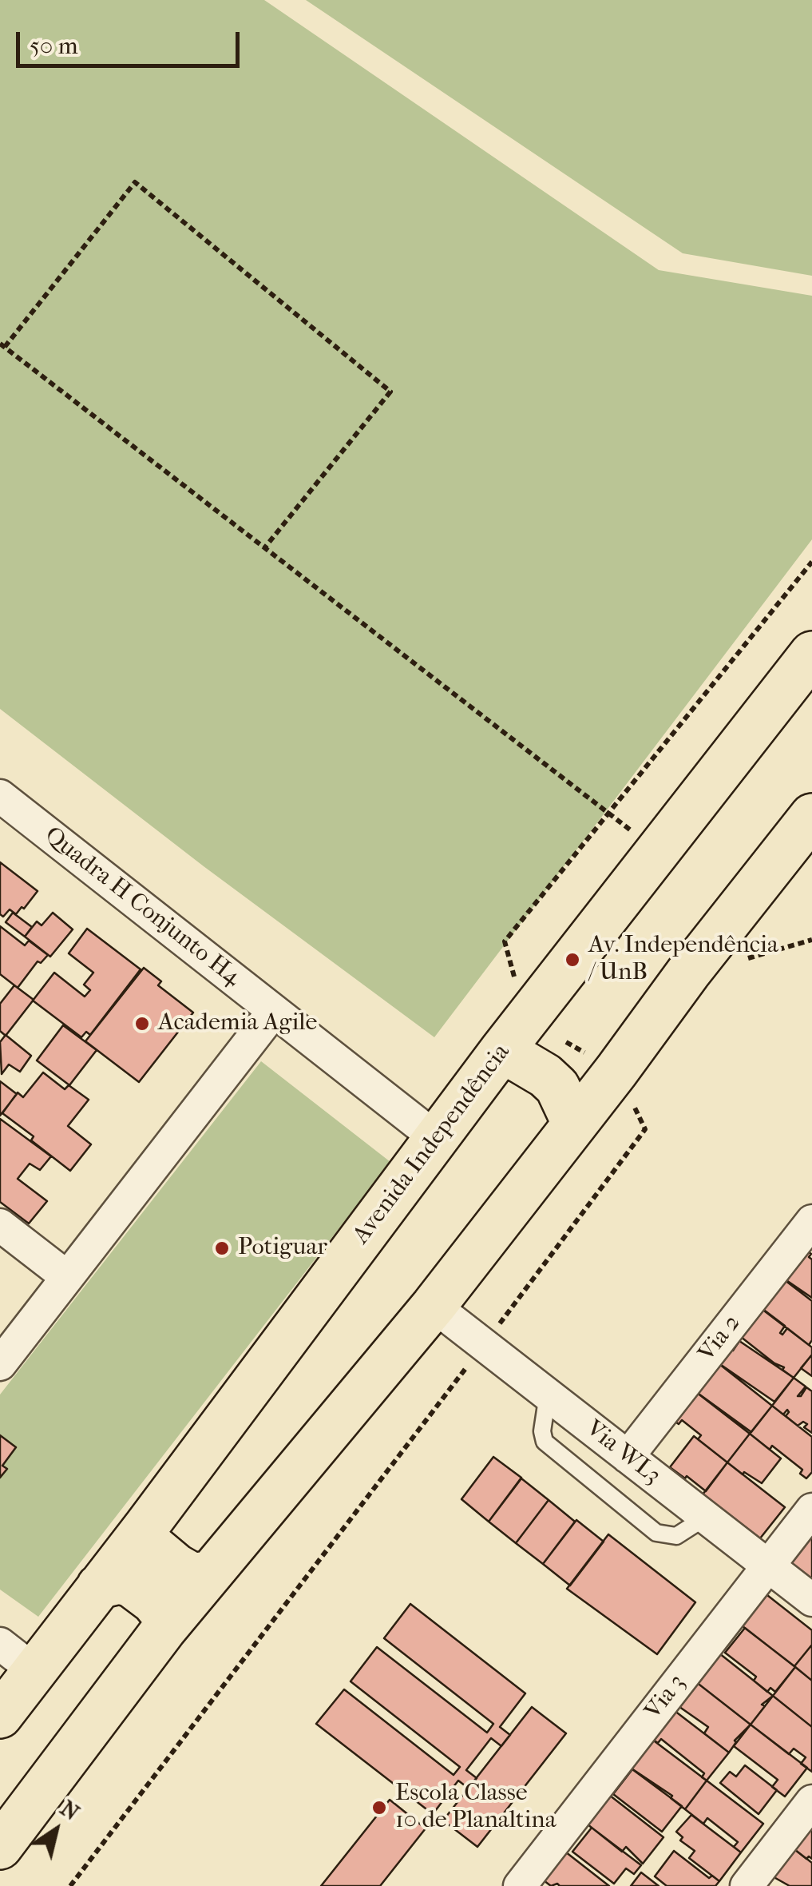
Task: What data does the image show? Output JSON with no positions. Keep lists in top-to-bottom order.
{
  "streets": {
    "main road": ["Avenida Independência"],
    "street": [
      "Quadra H Conjunto H4",
      "Via 2",
      "Via WL3",
      "Via 3"
    ]
  },
  "crossings": [
    ["Quadra H Conjunto H4", "Avenida Independência"],
    ["Via 2", "Via WL3"],
    ["Via WL3", "Via 3"]
  ],
  "places": [
    "Av. Independência / UnB",
    "Academia Agile",
    "Potiguar",
    "Escola Classe 10 de Planaltina"
  ],
  "scale_bar": "50 m",
  "north": "top right"
}
